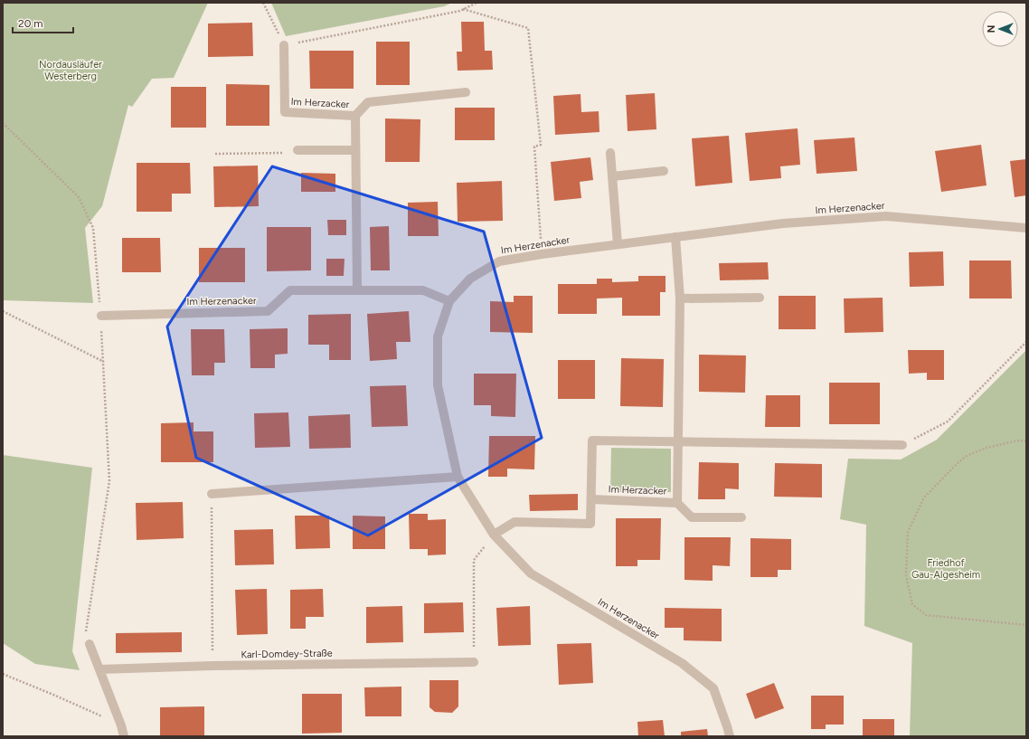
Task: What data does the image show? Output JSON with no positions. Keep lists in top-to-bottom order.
{
  "streets": {
    "street": ["Im Herzacker", "Im Herzenacker", "Karl-Domdey-Straße"]
  },
  "parks": ["Nordausläufer Westerberg", "Friedhof Gau-Algesheim"],
  "scale_bar": "20 m",
  "north": "left"
}
